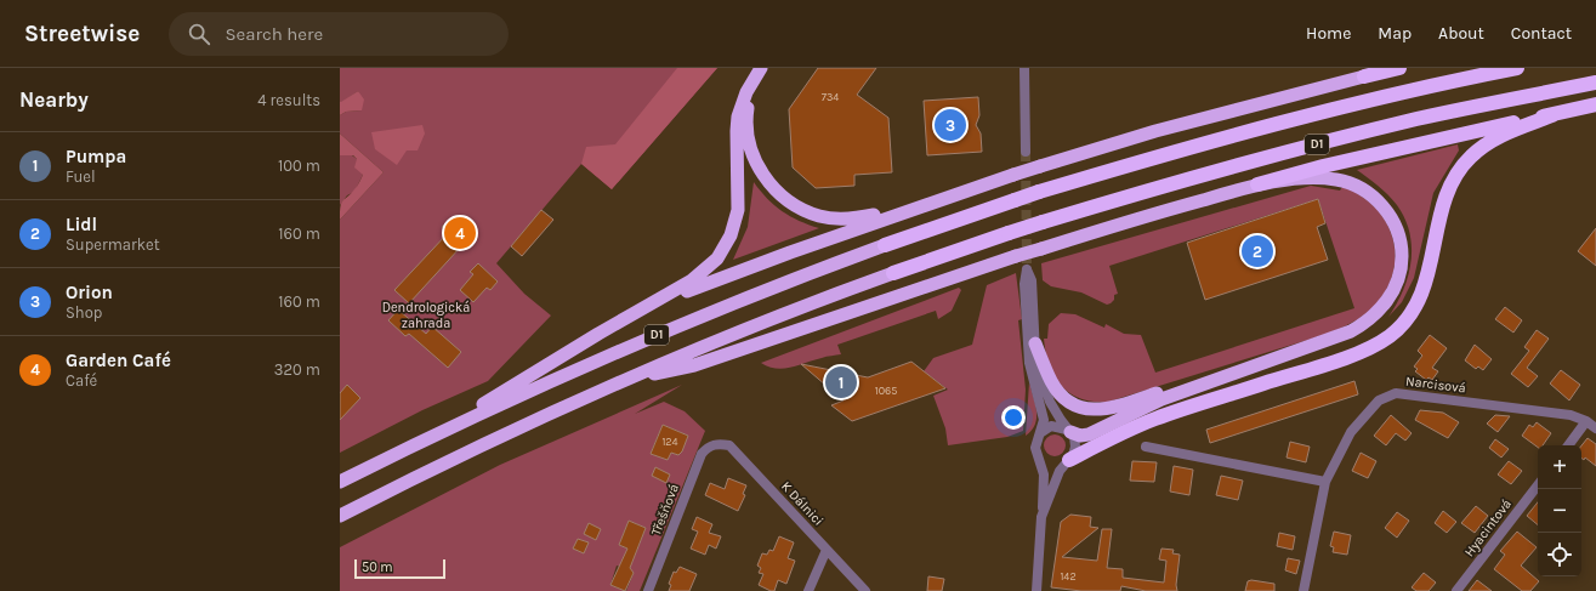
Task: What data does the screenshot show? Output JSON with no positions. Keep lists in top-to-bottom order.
{
  "streets": {
    "highway": ["D1"],
    "street": [
      "Narcisová",
      "K Dálnici",
      "Třešňová",
      "Hyacintová"
    ]
  },
  "crossings": [
    ["K Dálnici", "Třešňová"]
  ],
  "parks": ["Dendrologická zahrada"],
  "house_numbers": [
    "734",
    "1065",
    "124",
    "142"
  ],
  "scale_bar": "50 m",
  "page": {
    "header": "Streetwise",
    "search": "Search here",
    "nav": [
      "Home",
      "Map",
      "About",
      "Contact"
    ],
    "heading": ["Nearby", "4 results"],
    "pins": [
      "3",
      "4",
      "2",
      "1"
    ],
    "list": [
      {
        "mark": "1",
        "name": "Pumpa",
        "note": "Fuel",
        "value": "100 m"
      },
      {
        "mark": "2",
        "name": "Lidl",
        "note": "Supermarket",
        "value": "160 m"
      },
      {
        "mark": "3",
        "name": "Orion",
        "note": "Shop",
        "value": "160 m"
      },
      {
        "mark": "4",
        "name": "Garden Café",
        "note": "Café",
        "value": "320 m"
      }
    ],
    "map_buttons": ["+", "−"],
    "scale": "50 m"
  }
}
